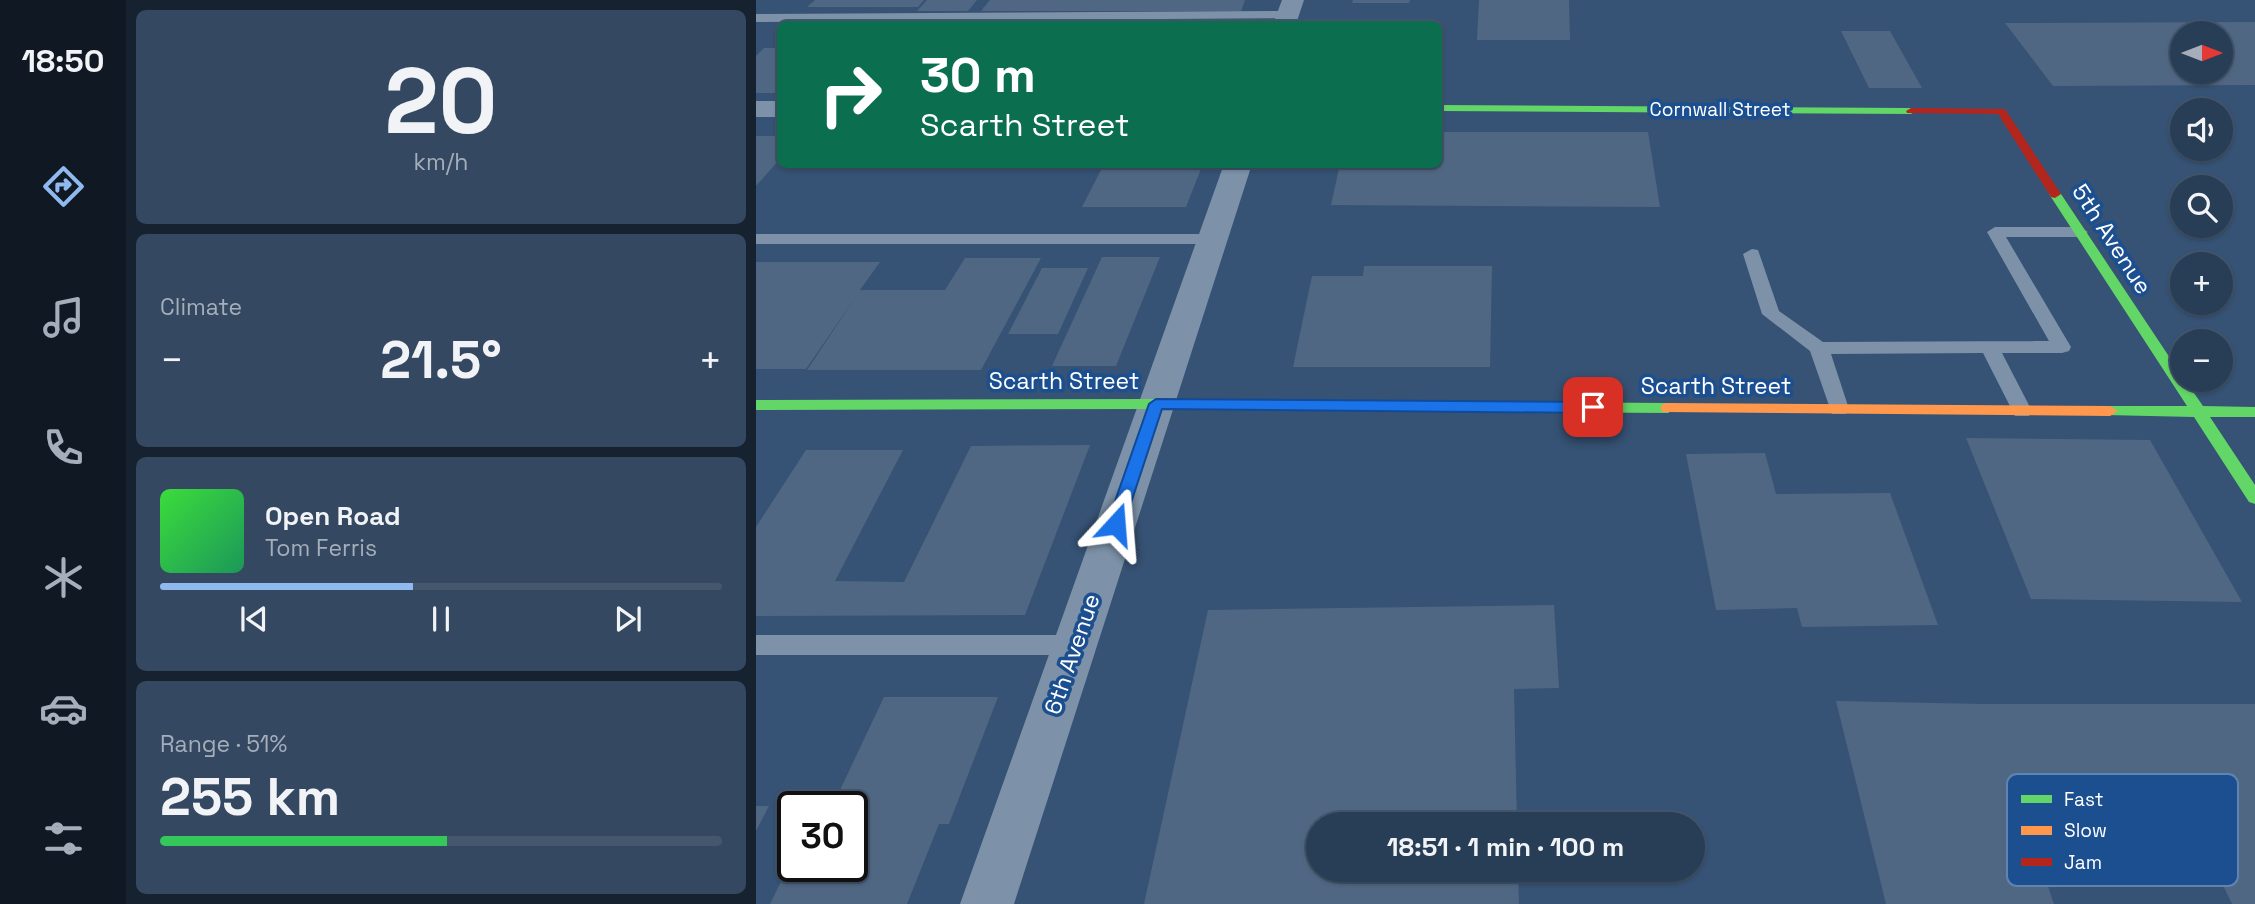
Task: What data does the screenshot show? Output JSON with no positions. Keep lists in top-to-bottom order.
{
  "streets": {
    "street": [
      "Cornwall Street",
      "5th Avenue",
      "Scarth Street",
      "6th Avenue"
    ]
  },
  "crossings": [
    ["Cornwall Street", "5th Avenue"],
    ["5th Avenue", "Scarth Street"],
    ["Scarth Street", "6th Avenue"]
  ],
  "legend": ["Fast", "Slow", "Jam"],
  "north": "right",
  "page": {
    "tabs": "18:50",
    "tile": [
      ["20", "km/h"],
      "Climate",
      ["Range · 51%", "255 km"]
    ],
    "map_buttons": ["+", "−"],
    "turn": ["30 m", "Scarth Street"],
    "heat": ["−", "21.5°", "+"],
    "song": ["Open Road", "Tom Ferris"],
    "limit": "30",
    "trip": "18:51 · 1 min · 100 m"
  }
}
